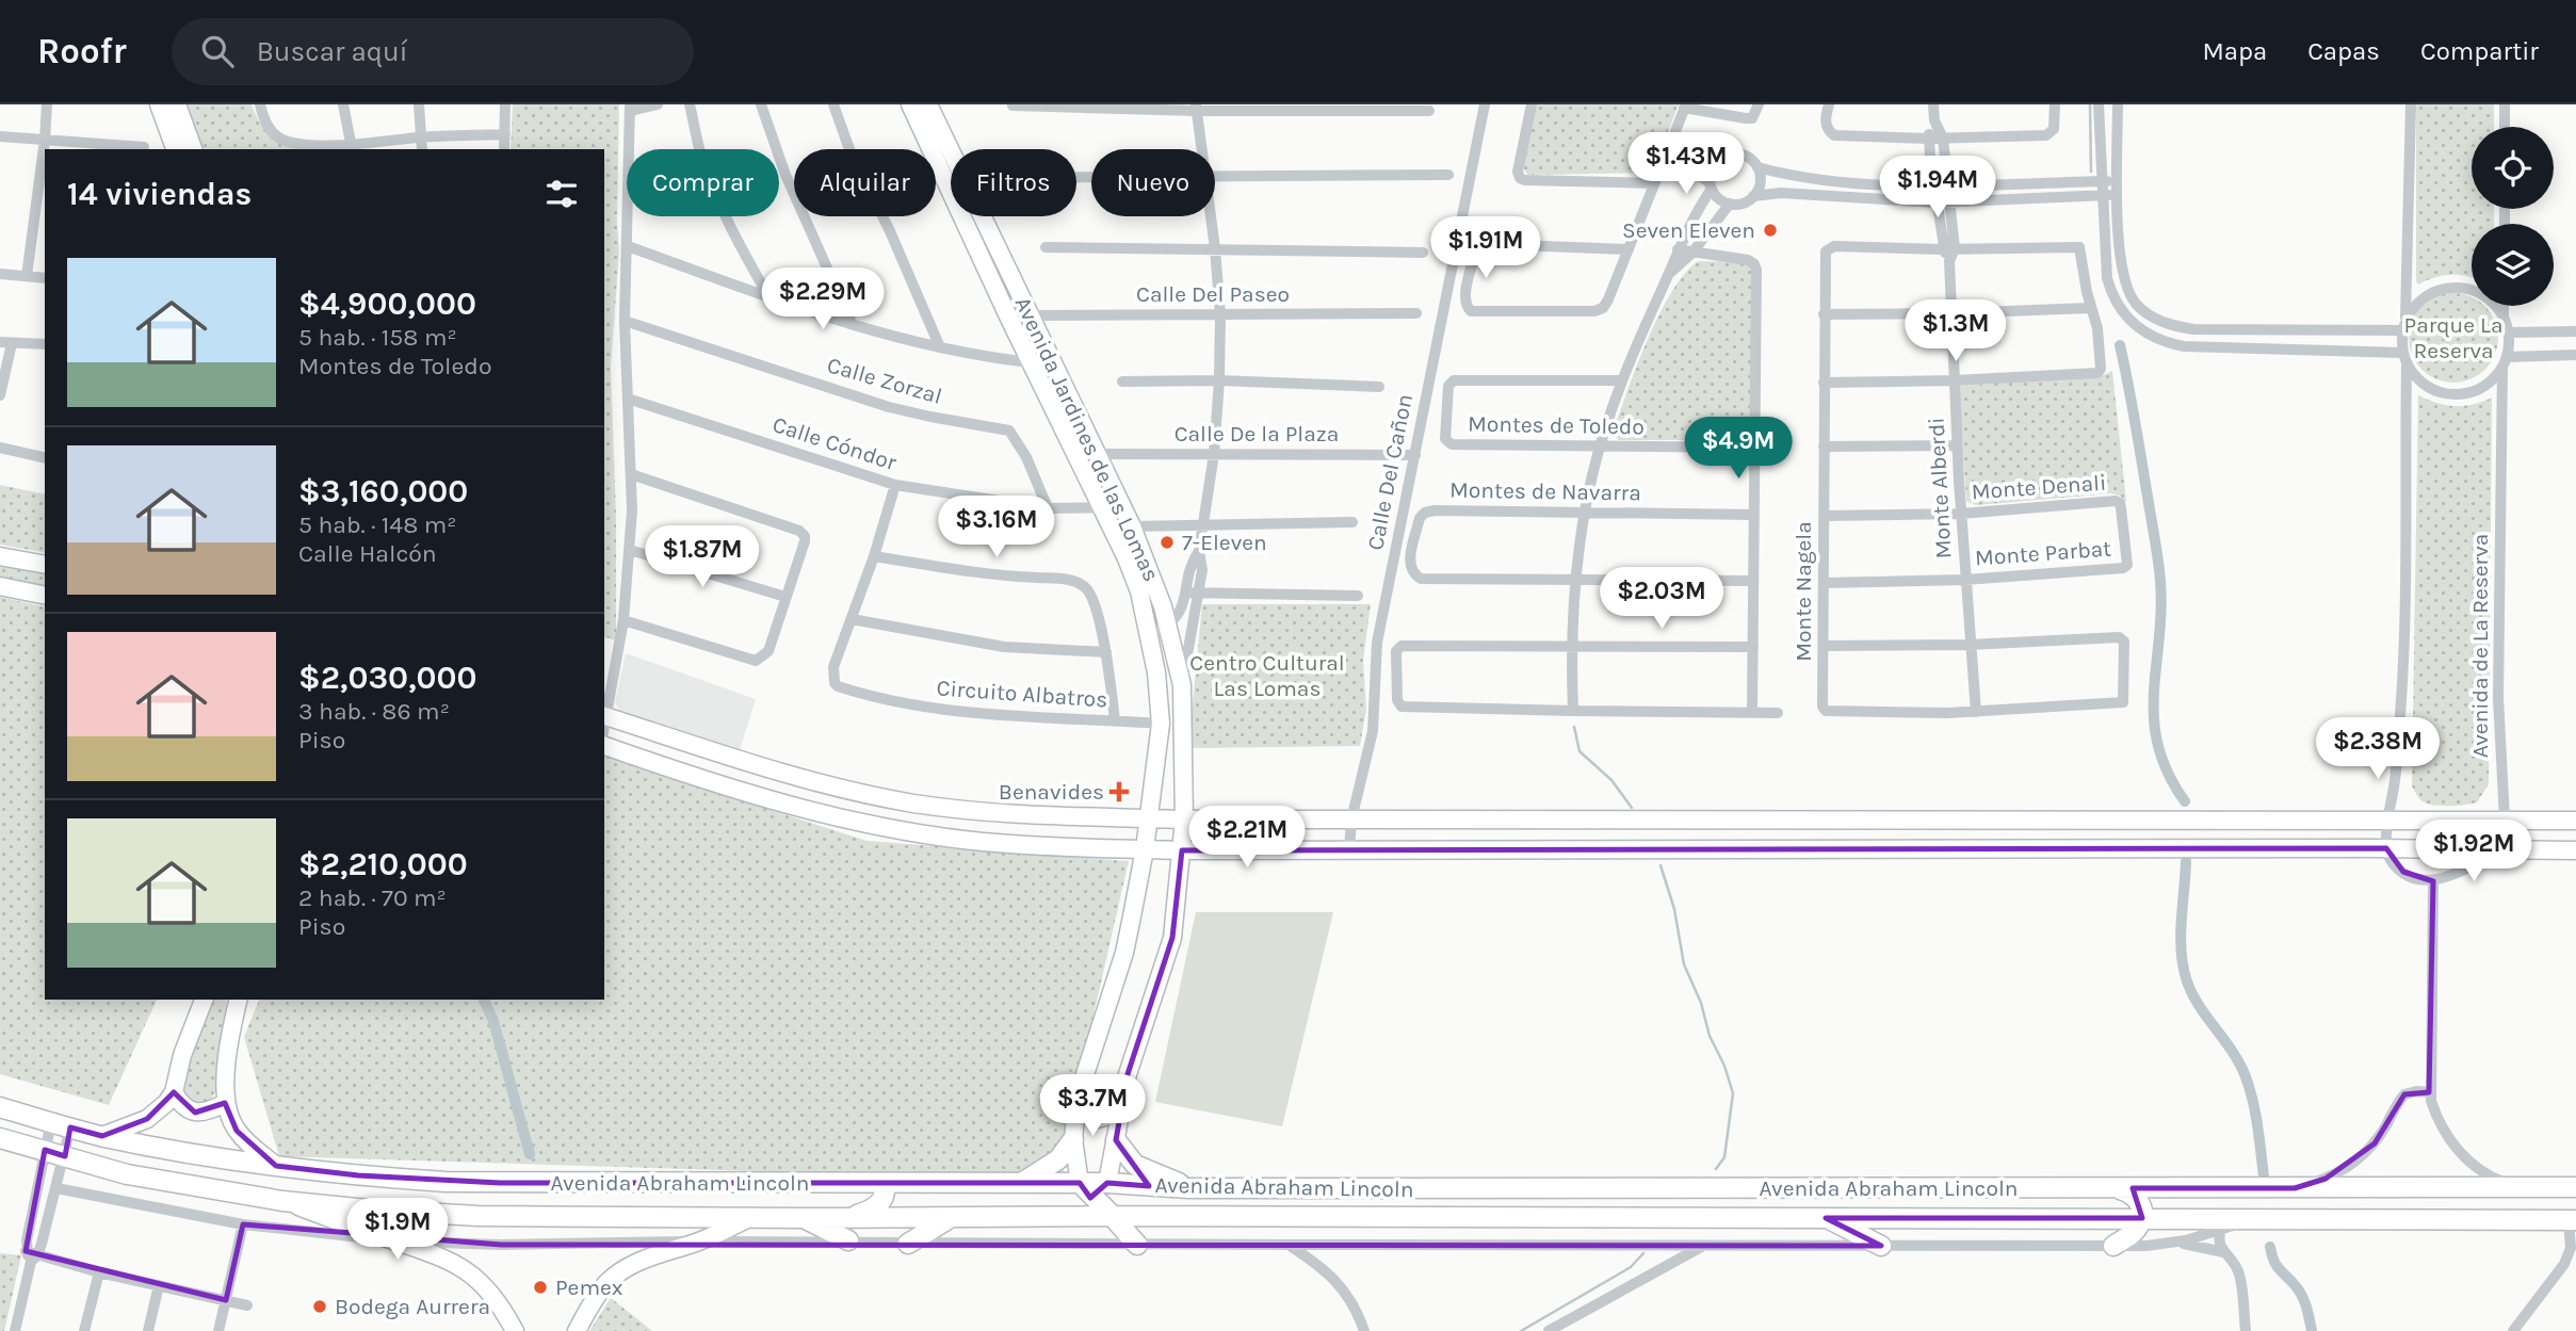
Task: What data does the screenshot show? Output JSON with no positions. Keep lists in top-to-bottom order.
{
  "streets": {
    "main road": ["Avenida Jardines de las Lomas", "Avenida Abraham Lincoln"],
    "street": [
      "Calle Del Paseo",
      "Calle Zorzal",
      "Montes de Toledo",
      "Calle De la Plaza",
      "Calle Cóndor",
      "Calle Del Cañon",
      "Monte Denali",
      "Monte Alberdi",
      "Montes de Navarra",
      "Monte Parbat",
      "Monte Nagela",
      "Avenida de La Reserva",
      "Circuito Albatros"
    ]
  },
  "crossings": [
    ["Calle Del Paseo", "Avenida Jardines de las Lomas"],
    ["Calle Zorzal", "Calle Cóndor"],
    ["Calle De la Plaza", "Avenida Jardines de las Lomas"],
    ["Calle De la Plaza", "Calle Del Cañon"],
    ["Avenida Jardines de las Lomas", "Calle Cóndor"],
    ["Avenida Jardines de las Lomas", "Circuito Albatros"],
    ["Avenida Jardines de las Lomas", "Avenida Abraham Lincoln"],
    ["Monte Denali", "Monte Alberdi"],
    ["Monte Denali", "Monte Parbat"],
    ["Monte Denali", "Monte Nagela"],
    ["Monte Alberdi", "Monte Parbat"],
    ["Monte Alberdi", "Monte Nagela"],
    ["Monte Parbat", "Monte Nagela"]
  ],
  "parks": ["Parque La Reserva", "Centro Cultural Las Lomas"],
  "places": {
    "other": [
      "Seven Eleven",
      "7-Eleven",
      "Pemex",
      "Bodega Aurrera"
    ],
    "health": ["Benavides"]
  },
  "page": {
    "header": "Roofr",
    "search": "Buscar aquí",
    "nav": ["Mapa", "Capas", "Compartir"],
    "price": [
      "$1.43M",
      "$1.94M",
      "$1.91M",
      "$2.29M",
      "$1.3M",
      "$4.9M",
      "$3.16M",
      "$1.87M",
      "$2.03M",
      "$2.38M",
      "$2.21M",
      "$1.92M",
      "$3.7M",
      "$1.9M"
    ],
    "chip": [
      "Comprar",
      "Alquilar",
      "Filtros",
      "Nuevo"
    ],
    "heading": "14 viviendas",
    "list": [
      {
        "name": "$4,900,000",
        "note": "5 hab. · 158 m² · Montes de Toledo"
      },
      {
        "name": "$3,160,000",
        "note": "5 hab. · 148 m² · Calle Halcón"
      },
      {
        "name": "$2,030,000",
        "note": "3 hab. · 86 m² · Piso"
      },
      {
        "name": "$2,210,000",
        "note": "2 hab. · 70 m² · Piso"
      }
    ]
  }
}
